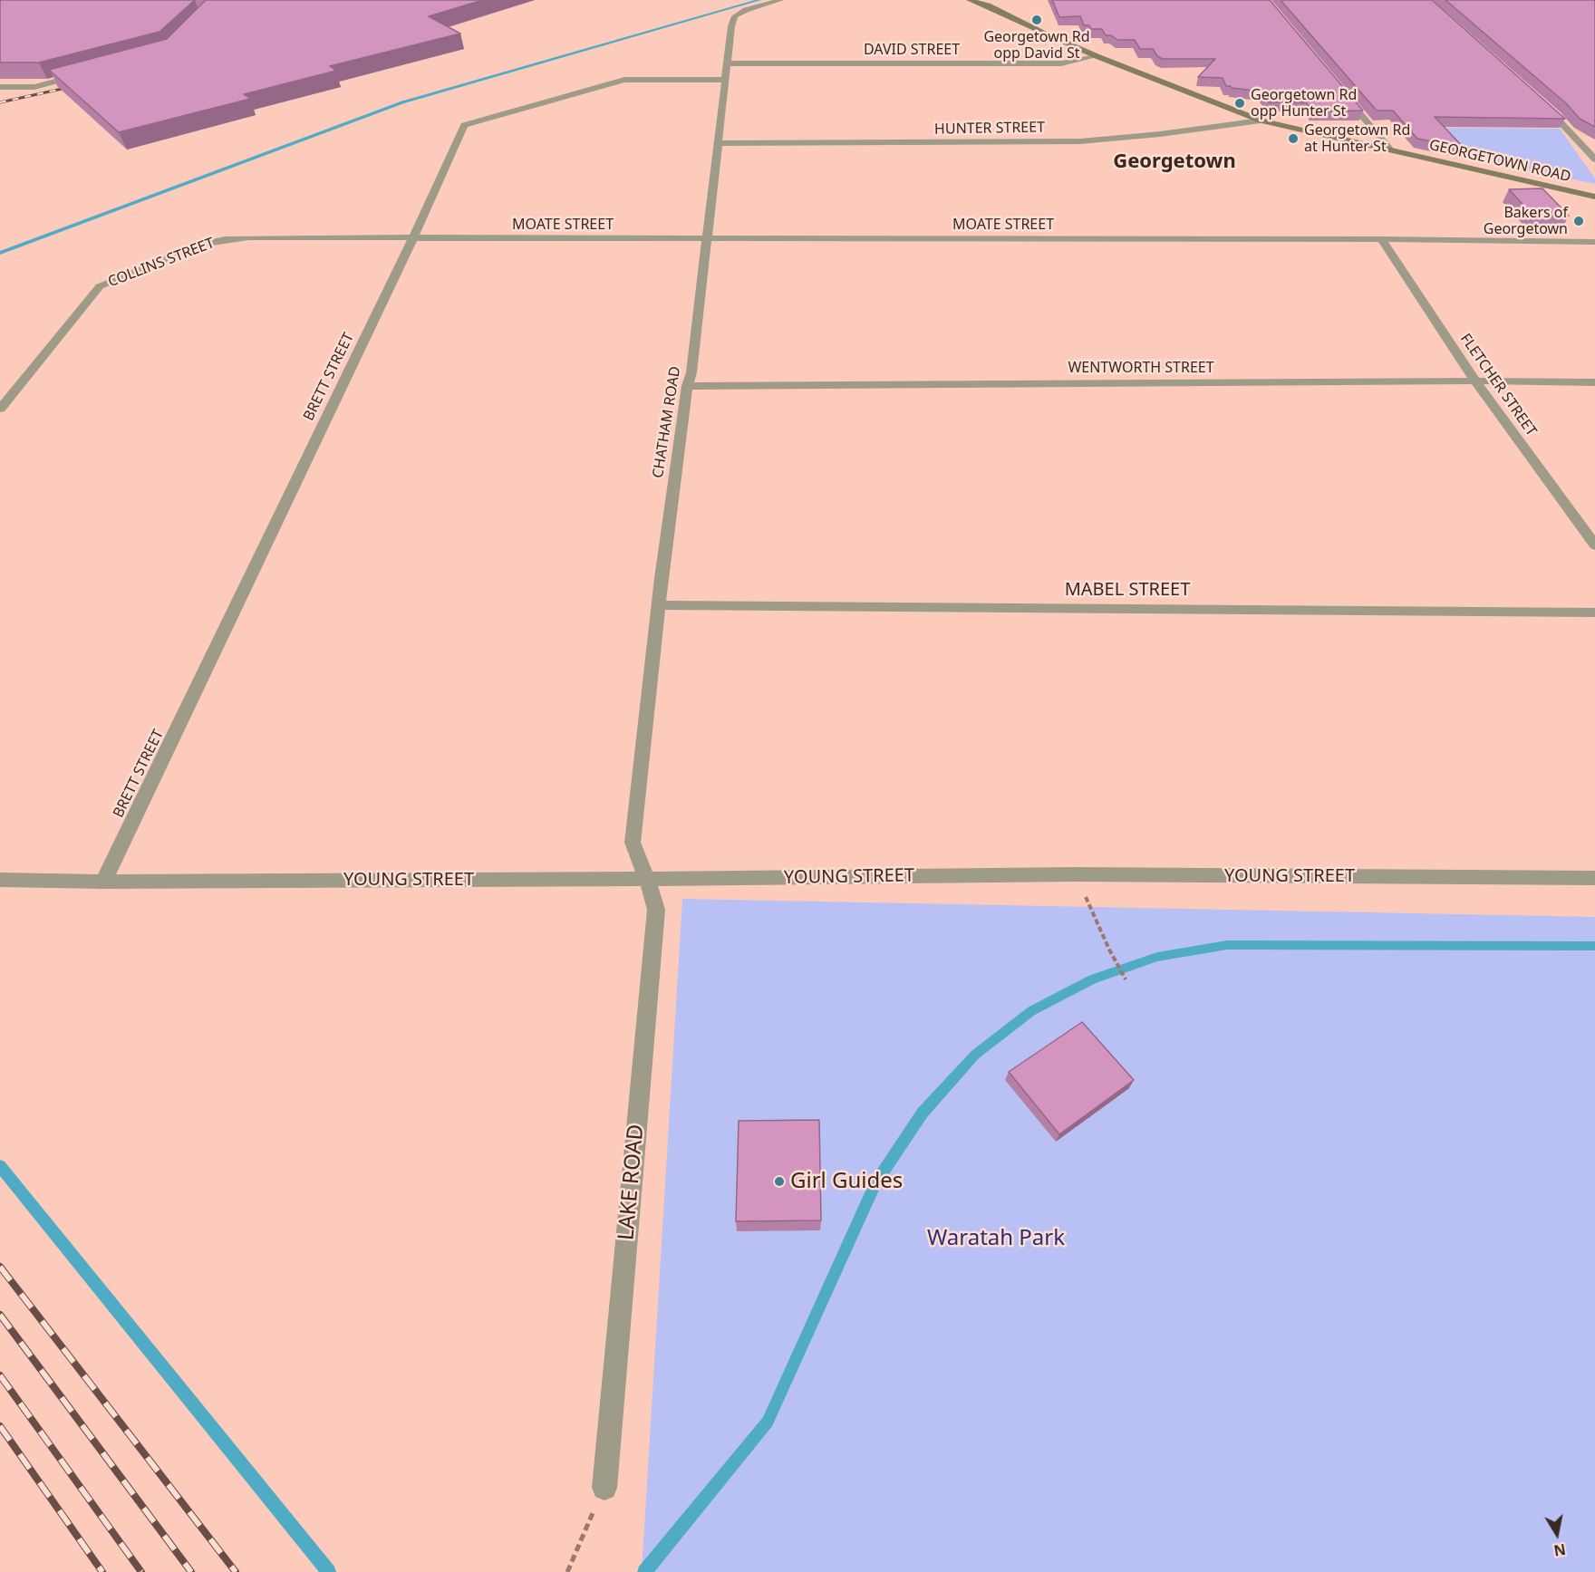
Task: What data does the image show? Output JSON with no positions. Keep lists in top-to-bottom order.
{
  "streets": {
    "street": [
      "DAVID STREET",
      "HUNTER STREET",
      "GEORGETOWN ROAD",
      "MOATE STREET",
      "COLLINS STREET",
      "WENTWORTH STREET",
      "BRETT STREET",
      "FLETCHER STREET",
      "CHATHAM ROAD",
      "MABEL STREET",
      "YOUNG STREET",
      "LAKE ROAD"
    ]
  },
  "crossings": [
    ["DAVID STREET", "GEORGETOWN ROAD"],
    ["DAVID STREET", "CHATHAM ROAD"],
    ["HUNTER STREET", "GEORGETOWN ROAD"],
    ["HUNTER STREET", "CHATHAM ROAD"],
    ["MOATE STREET", "COLLINS STREET"],
    ["MOATE STREET", "BRETT STREET"],
    ["MOATE STREET", "FLETCHER STREET"],
    ["MOATE STREET", "CHATHAM ROAD"],
    ["COLLINS STREET", "BRETT STREET"],
    ["WENTWORTH STREET", "FLETCHER STREET"],
    ["WENTWORTH STREET", "CHATHAM ROAD"],
    ["BRETT STREET", "CHATHAM ROAD"],
    ["BRETT STREET", "YOUNG STREET"],
    ["CHATHAM ROAD", "MABEL STREET"],
    ["CHATHAM ROAD", "YOUNG STREET"],
    ["CHATHAM ROAD", "LAKE ROAD"],
    ["YOUNG STREET", "LAKE ROAD"]
  ],
  "districts": ["Georgetown"],
  "parks": ["Waratah Park"],
  "places": [
    "Georgetown Rd opp David St",
    "Georgetown Rd opp Hunter St",
    "Georgetown Rd at Hunter St",
    "Bakers of Georgetown",
    "Girl Guides"
  ],
  "north": "bottom"
}
